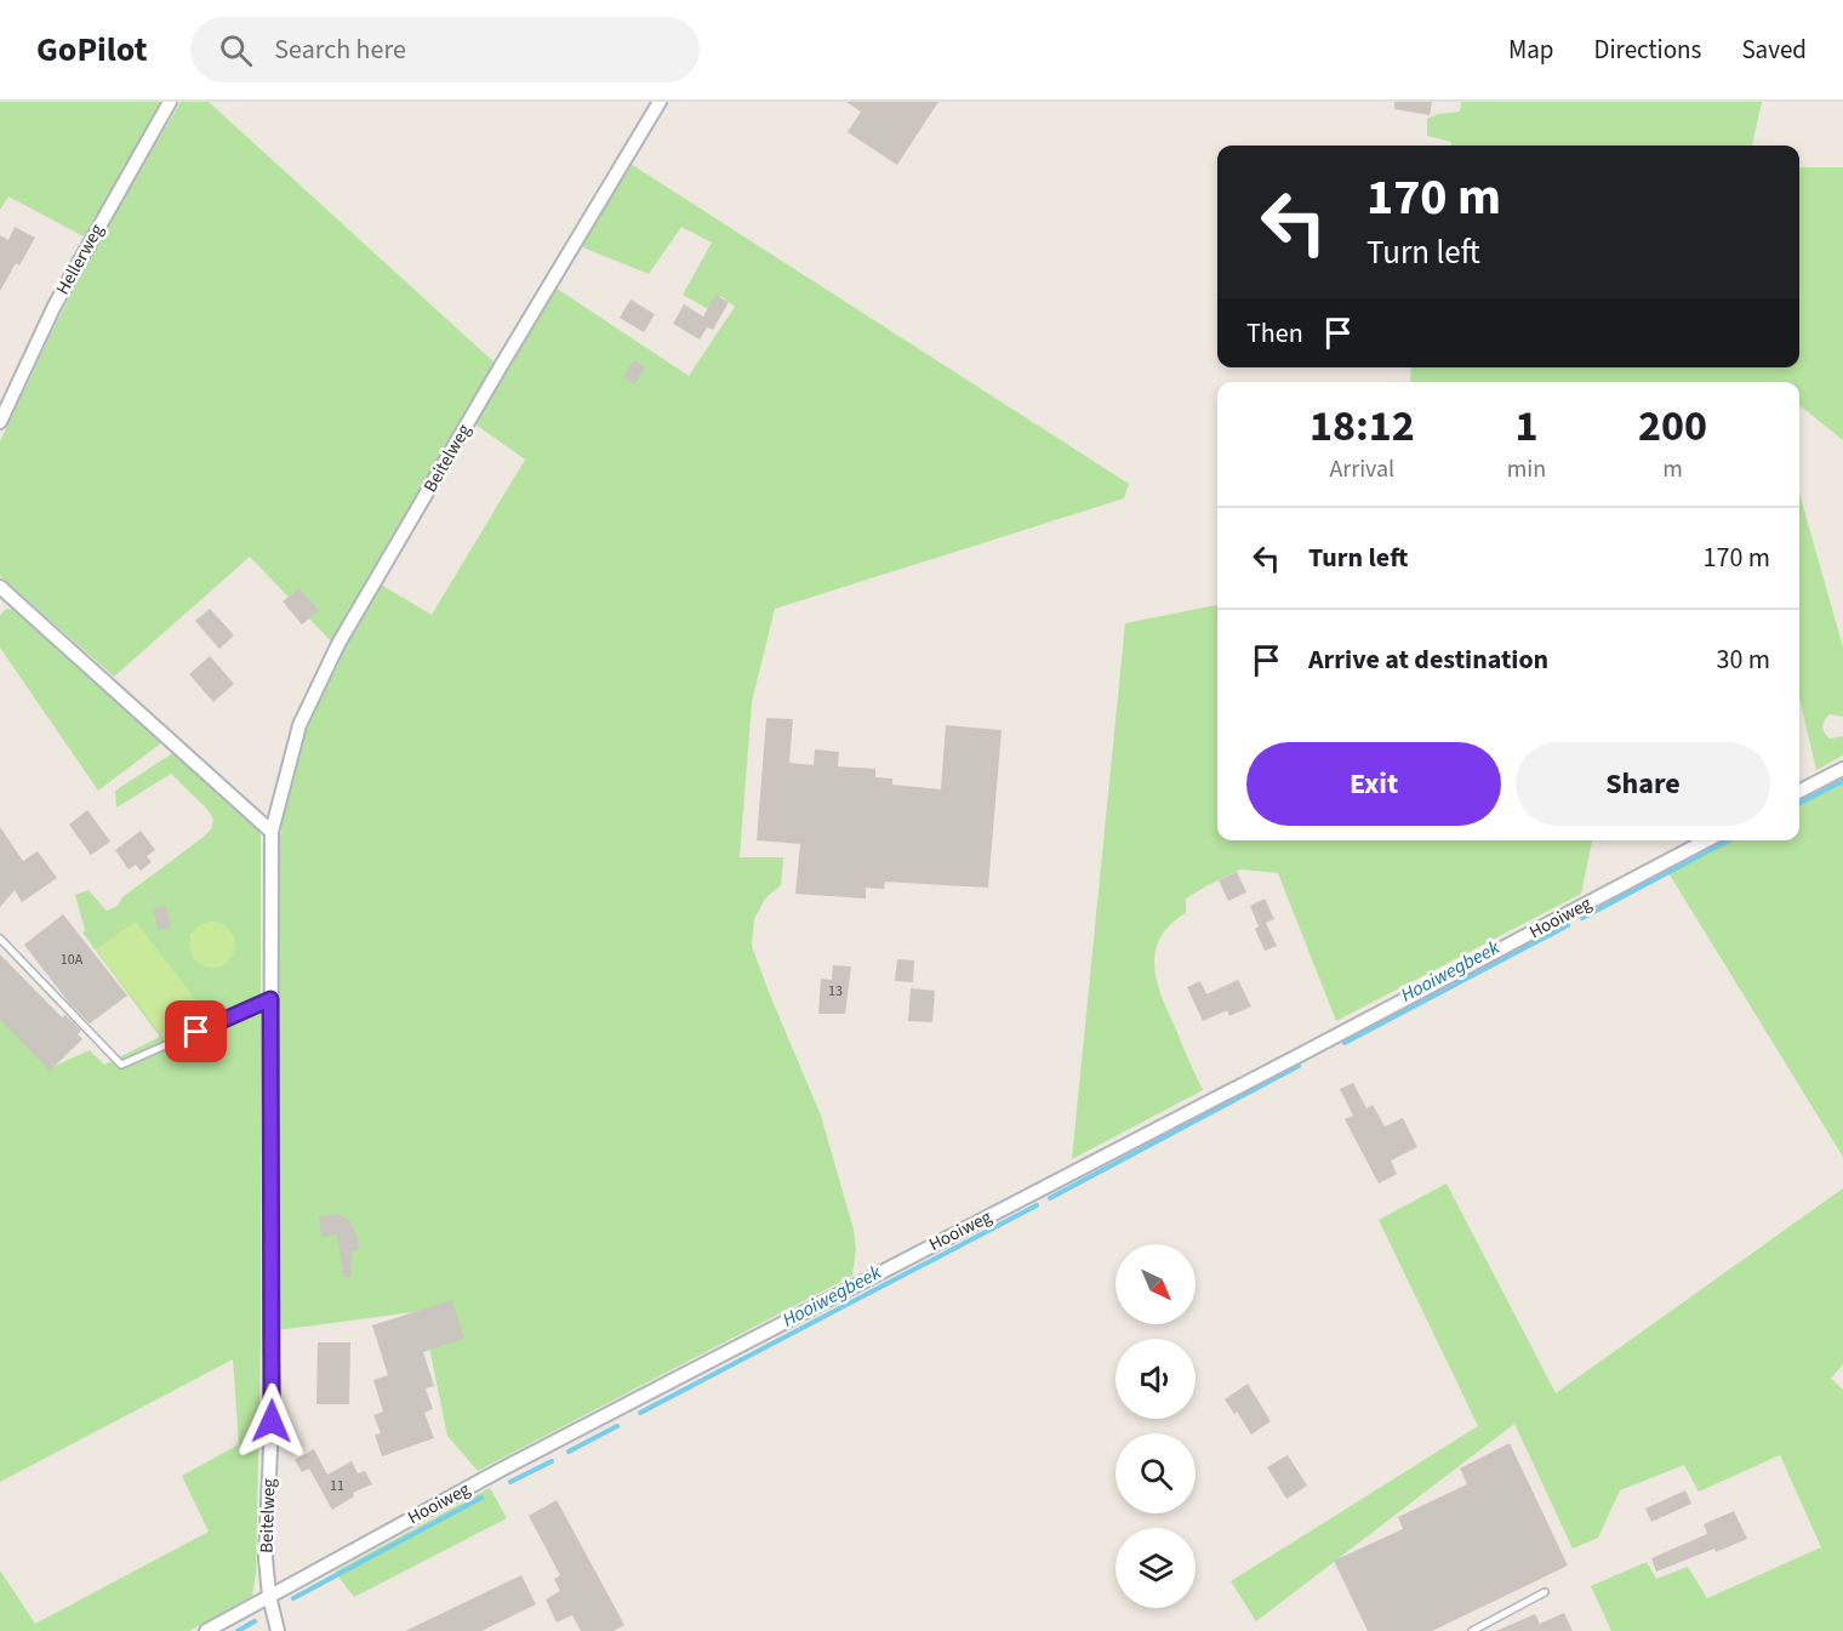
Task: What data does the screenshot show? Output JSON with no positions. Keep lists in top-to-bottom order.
{
  "streets": {
    "street": ["Hellerweg", "Beitelweg", "Hooiweg"]
  },
  "crossings": [
    ["Beitelweg", "Hooiweg"]
  ],
  "water": ["Hooiwegbeek"],
  "house_numbers": ["10A", "13", "11"],
  "north": "bottom right",
  "page": {
    "header": "GoPilot",
    "search": "Search here",
    "nav": ["Map", "Directions", "Saved"],
    "turn": ["170 m", "Turn left"],
    "then": "Then",
    "eta": [
      "18:12",
      "Arrival",
      "1",
      "min",
      "200",
      "m"
    ],
    "list": [
      {
        "name": "Turn left",
        "value": "170 m"
      },
      {
        "name": "Arrive at destination",
        "value": "30 m"
      }
    ],
    "buttons": ["Exit", "Share"]
  }
}
